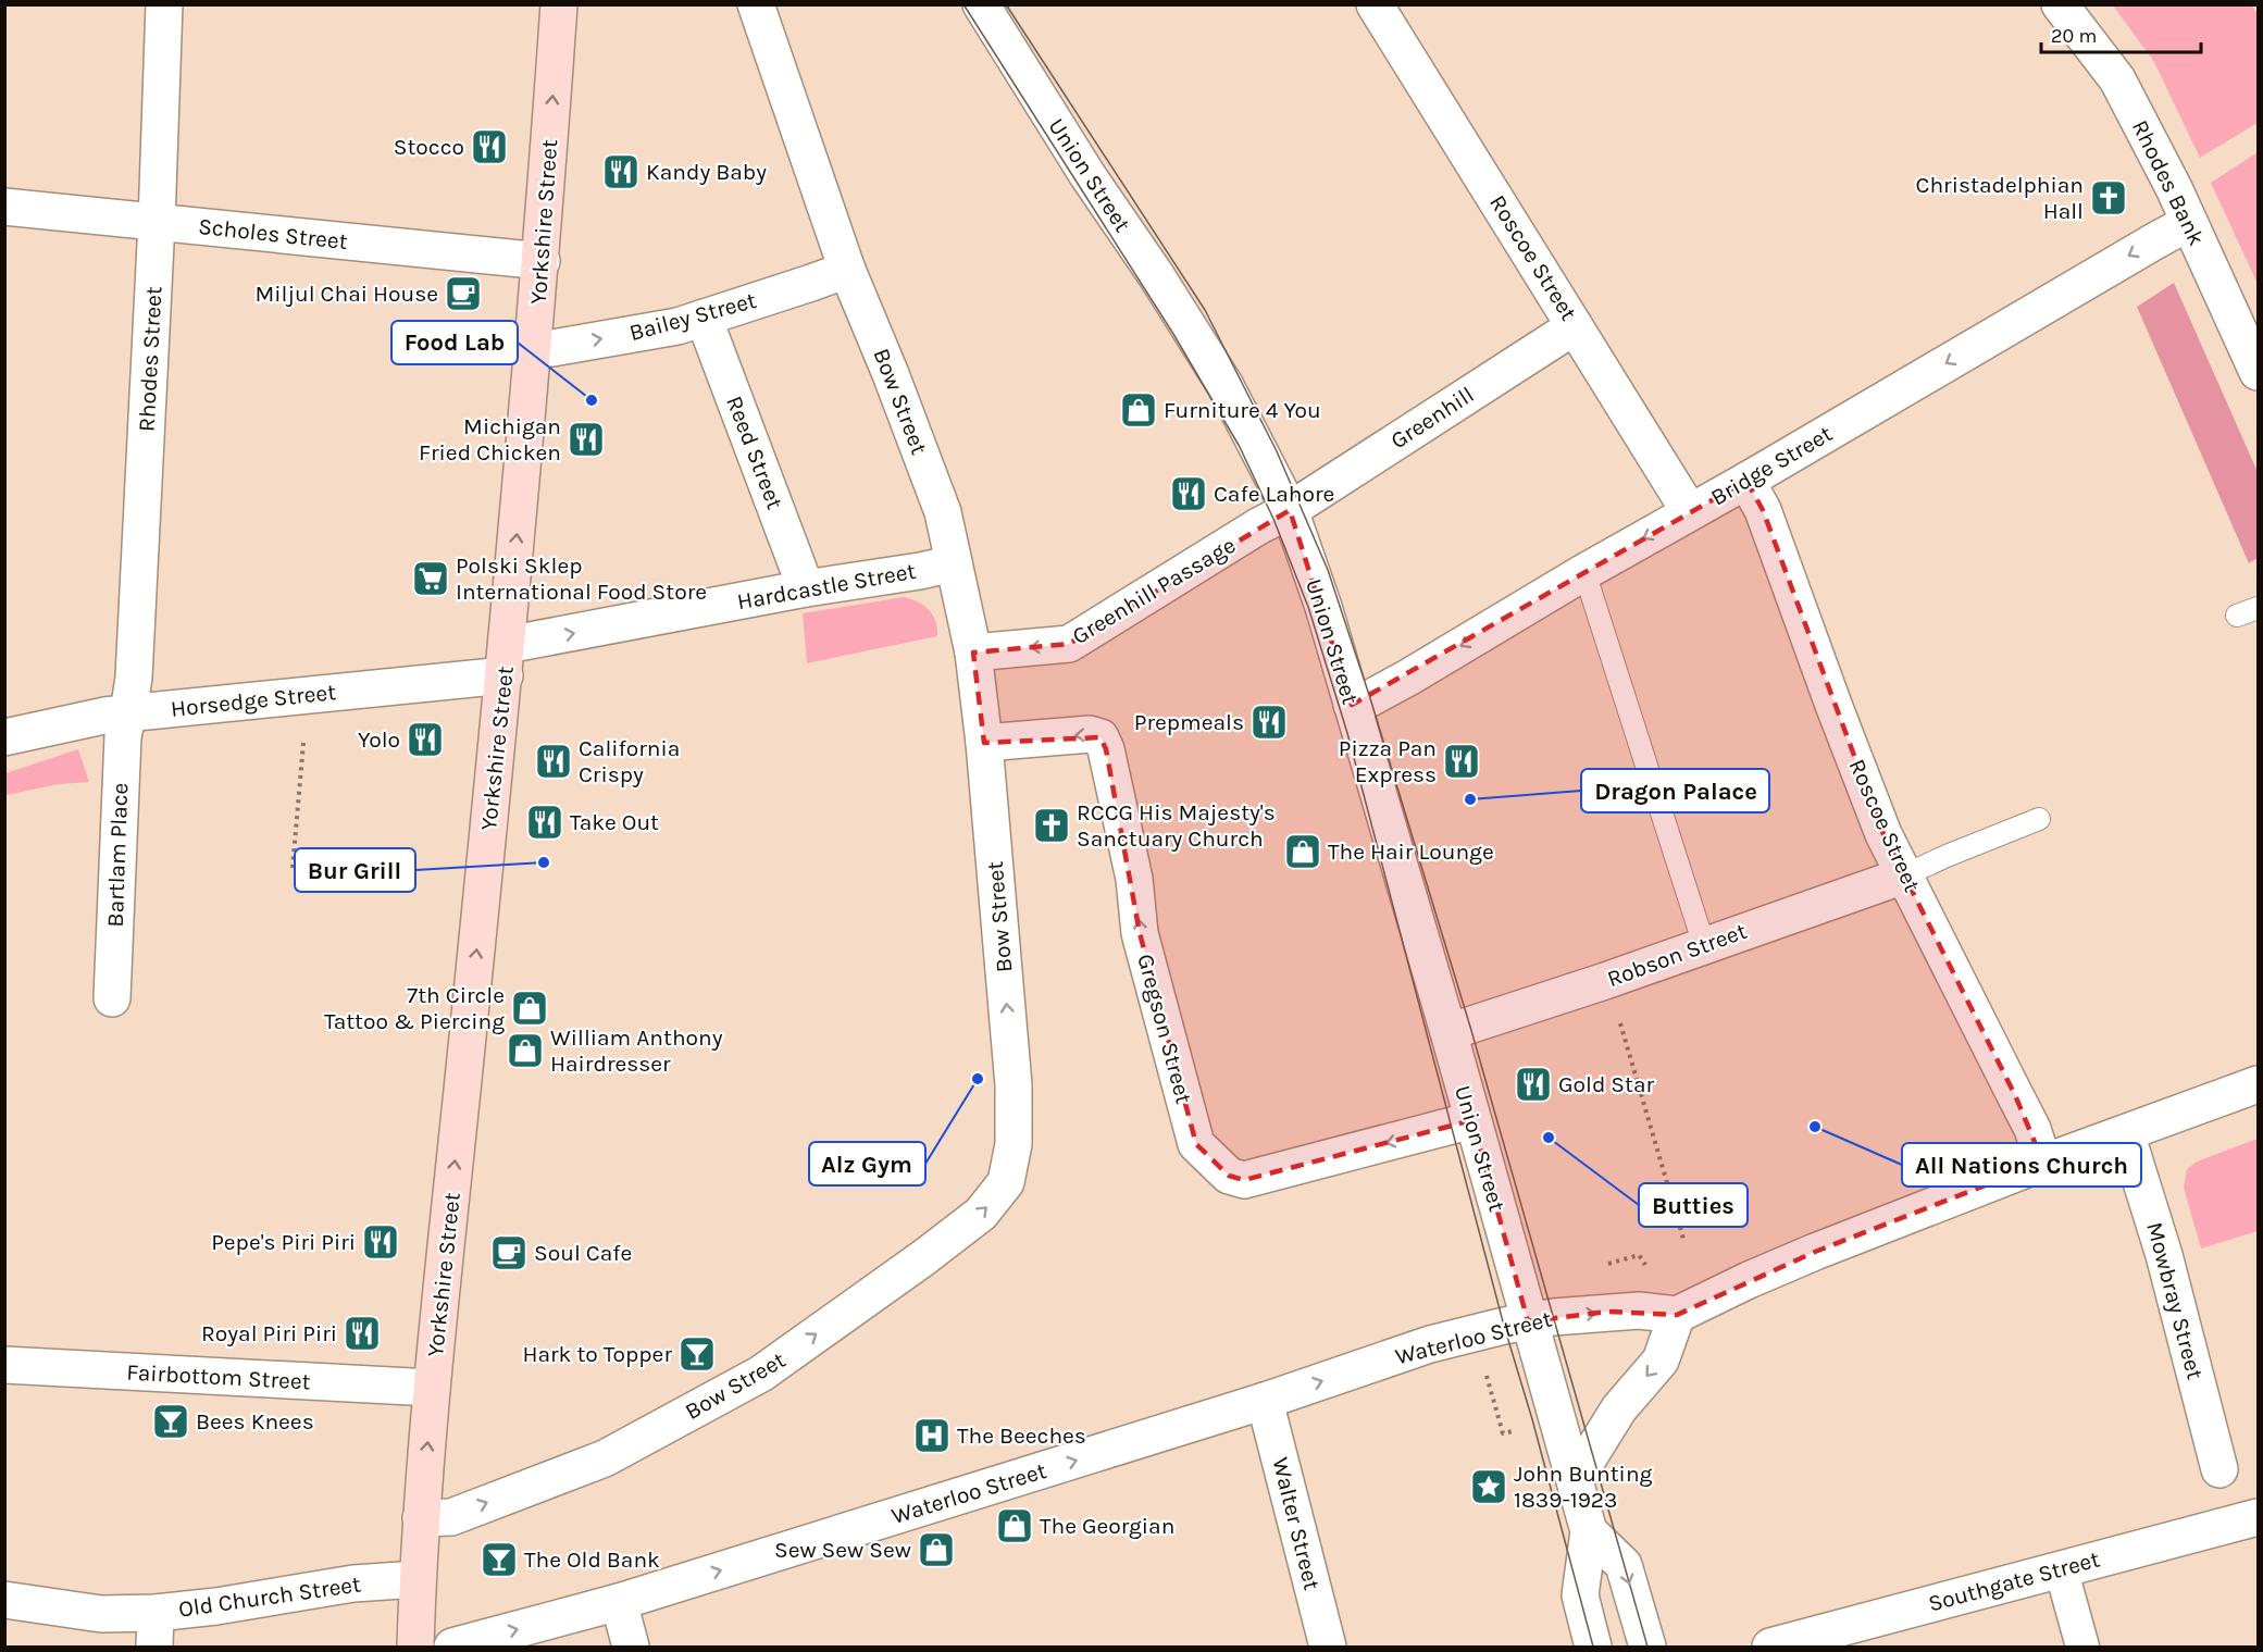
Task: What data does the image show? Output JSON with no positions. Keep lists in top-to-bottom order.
{
  "streets": {
    "main road": ["Yorkshire Street"],
    "street": [
      "Union Street",
      "Rhodes Bank",
      "Scholes Street",
      "Roscoe Street",
      "Bailey Street",
      "Rhodes Street",
      "Bow Street",
      "Greenhill",
      "Reed Street",
      "Bridge Street",
      "Hardcastle Street",
      "Greenhill Passage",
      "Horsedge Street",
      "Bartlam Place",
      "Robson Street",
      "Gregson Street",
      "Mowbray Street",
      "Waterloo Street",
      "Fairbottom Street",
      "Walter Street",
      "Southgate Street",
      "Old Church Street"
    ]
  },
  "crossings": [
    ["Union Street", "Greenhill"],
    ["Union Street", "Bridge Street"],
    ["Union Street", "Greenhill Passage"],
    ["Union Street", "Robson Street"],
    ["Union Street", "Gregson Street"],
    ["Union Street", "Waterloo Street"],
    ["Rhodes Bank", "Bridge Street"],
    ["Yorkshire Street", "Scholes Street"],
    ["Yorkshire Street", "Bailey Street"],
    ["Yorkshire Street", "Bow Street"],
    ["Yorkshire Street", "Hardcastle Street"],
    ["Yorkshire Street", "Horsedge Street"],
    ["Yorkshire Street", "Fairbottom Street"],
    ["Yorkshire Street", "Old Church Street"],
    ["Scholes Street", "Rhodes Street"],
    ["Roscoe Street", "Greenhill"],
    ["Roscoe Street", "Bridge Street"],
    ["Roscoe Street", "Robson Street"],
    ["Roscoe Street", "Waterloo Street"],
    ["Bailey Street", "Bow Street"],
    ["Bailey Street", "Reed Street"],
    ["Rhodes Street", "Horsedge Street"],
    ["Rhodes Street", "Bartlam Place"],
    ["Bow Street", "Hardcastle Street"],
    ["Bow Street", "Greenhill Passage"],
    ["Bow Street", "Gregson Street"],
    ["Greenhill", "Greenhill Passage"],
    ["Reed Street", "Hardcastle Street"],
    ["Hardcastle Street", "Horsedge Street"],
    ["Horsedge Street", "Bartlam Place"],
    ["Mowbray Street", "Waterloo Street"],
    ["Waterloo Street", "Walter Street"]
  ],
  "one_way": [
    "Yorkshire Street",
    "Bailey Street",
    "Bow Street",
    "Bridge Street",
    "Hardcastle Street",
    "Greenhill Passage",
    "Waterloo Street"
  ],
  "places": {
    "restaurant": [
      "Stocco",
      "Kandy Baby",
      "Michigan Fried Chicken",
      "Cafe Lahore",
      "Prepmeals",
      "Yolo",
      "California Crispy",
      "Pizza Pan Express",
      "Take Out",
      "Gold Star",
      "Pepe's Piri Piri",
      "Royal Piri Piri"
    ],
    "church": ["Christadelphian Hall", "RCCG His Majesty's Sanctuary Church"],
    "cafe": ["Miljul Chai House", "Soul Cafe"],
    "other": [
      "Food Lab",
      "Dragon Palace",
      "Bur Grill",
      "Alz Gym",
      "All Nations Church",
      "Butties"
    ],
    "shop": [
      "Furniture 4 You",
      "The Hair Lounge",
      "7th Circle Tattoo & Piercing",
      "William Anthony Hairdresser",
      "The Georgian",
      "Sew Sew Sew"
    ],
    "supermarket": ["Polski Sklep International Food Store"],
    "bar": ["Hark to Topper", "Bees Knees", "The Old Bank"],
    "hospital": ["The Beeches"],
    "place": ["John Bunting 1839-1923"]
  },
  "scale_bar": "20 m"
}
